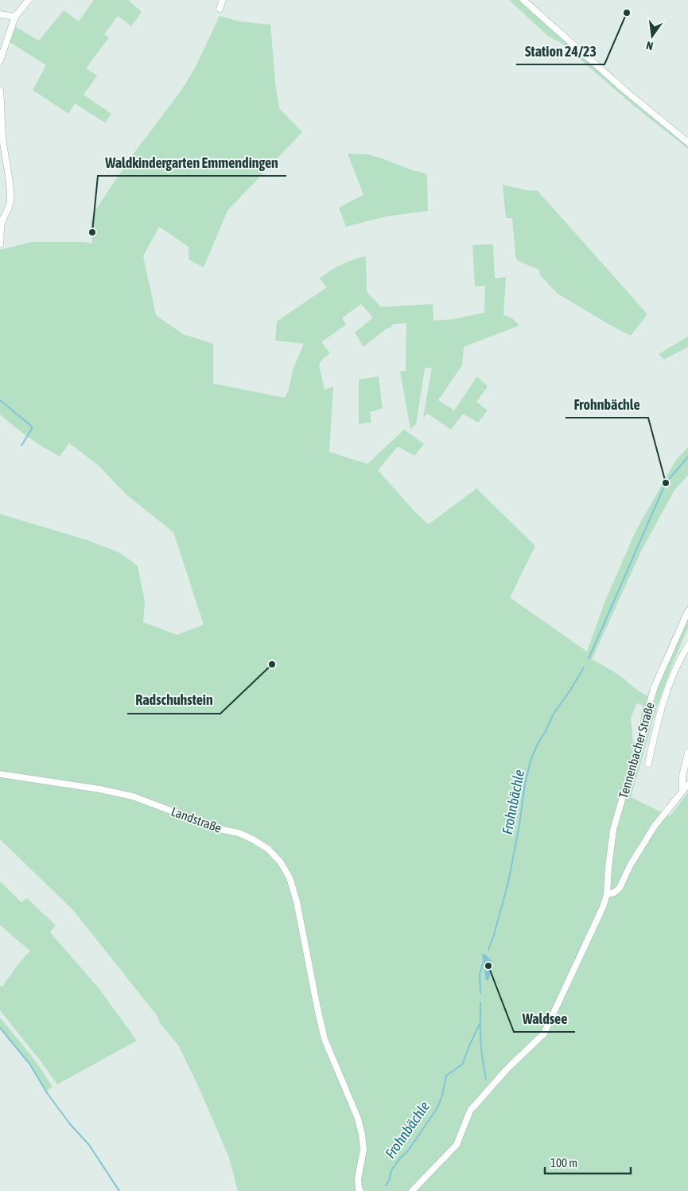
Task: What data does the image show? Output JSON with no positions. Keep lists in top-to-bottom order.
{
  "streets": {
    "street": ["Tennenbacher Straße", "Landstraße"]
  },
  "water": ["Frohnbächle"],
  "places": [
    "Station 24/23",
    "Waldkindergarten Emmendingen",
    "Frohnbächle",
    "Radschuhstein",
    "Waldsee"
  ],
  "scale_bar": "100 m",
  "north": "bottom"
}
